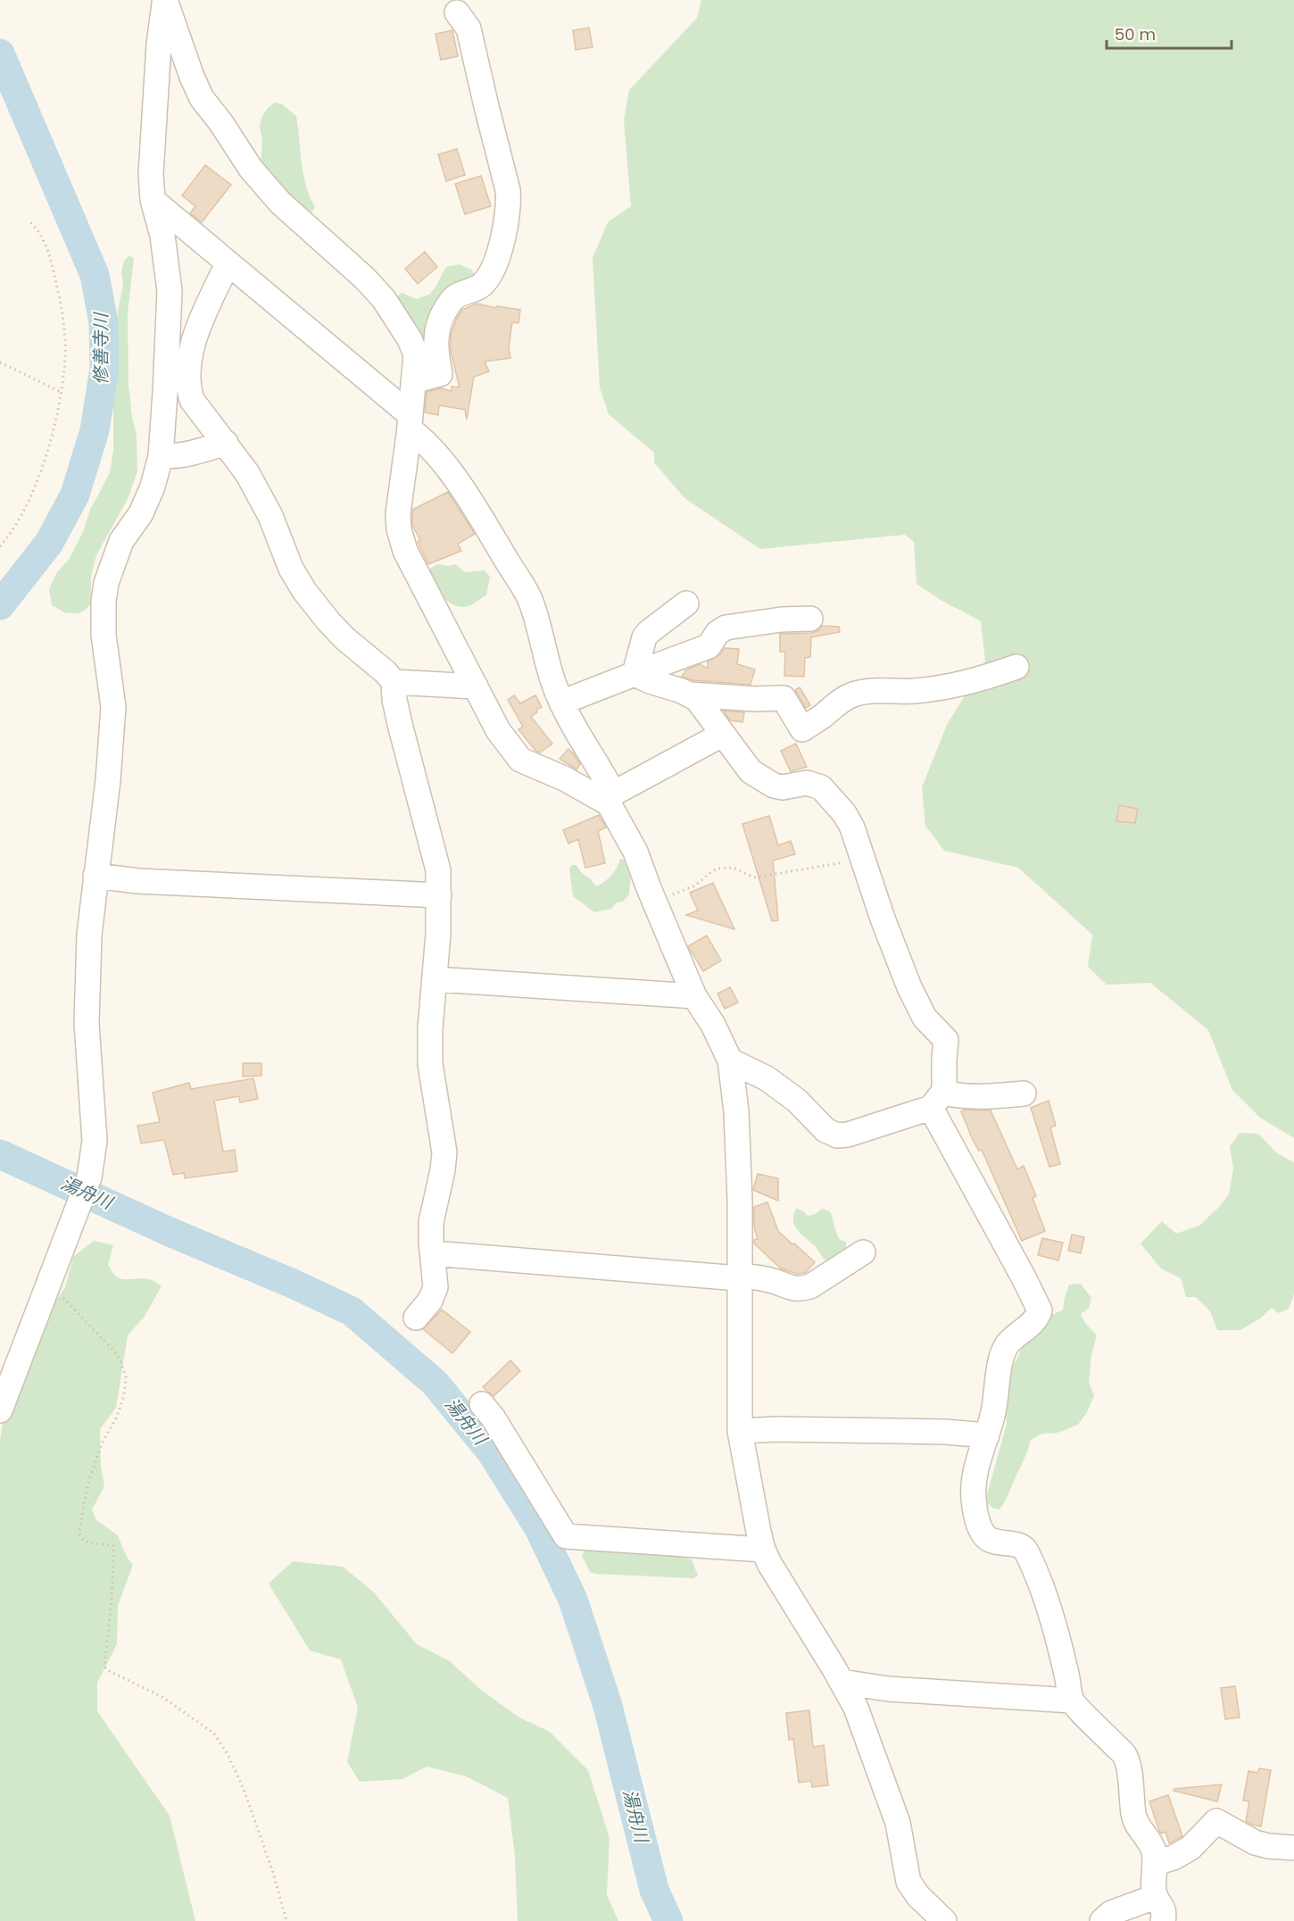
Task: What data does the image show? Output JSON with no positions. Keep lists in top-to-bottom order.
{
  "water": ["修善寺川", "湯舟川"],
  "scale_bar": "50 m"
}
